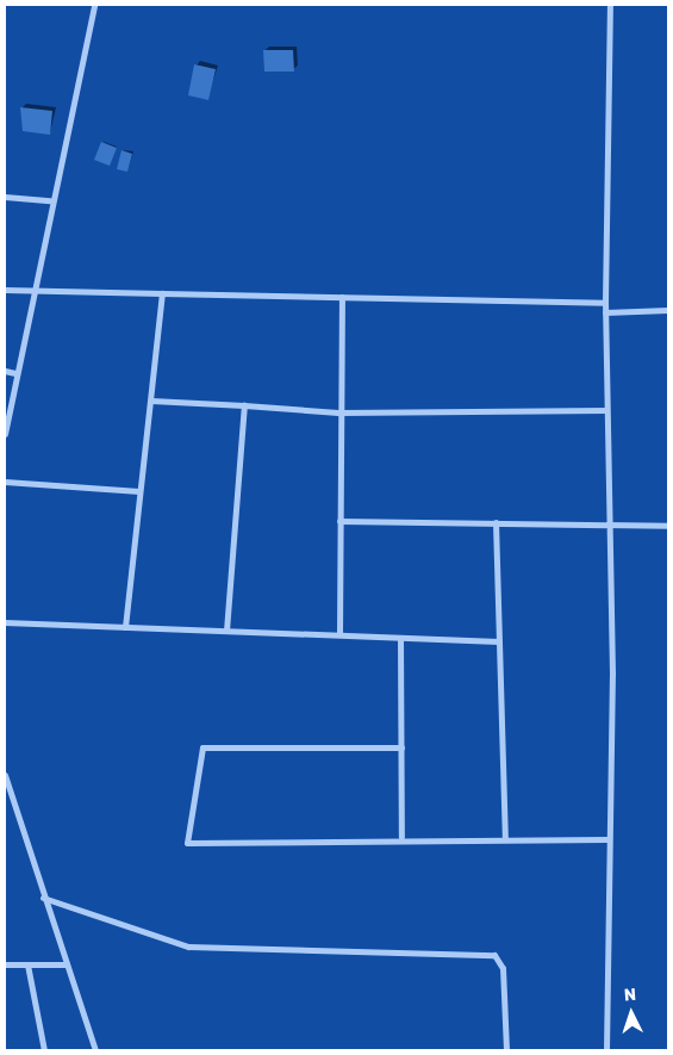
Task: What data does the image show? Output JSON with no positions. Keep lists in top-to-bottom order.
{
  "north": "top"
}
